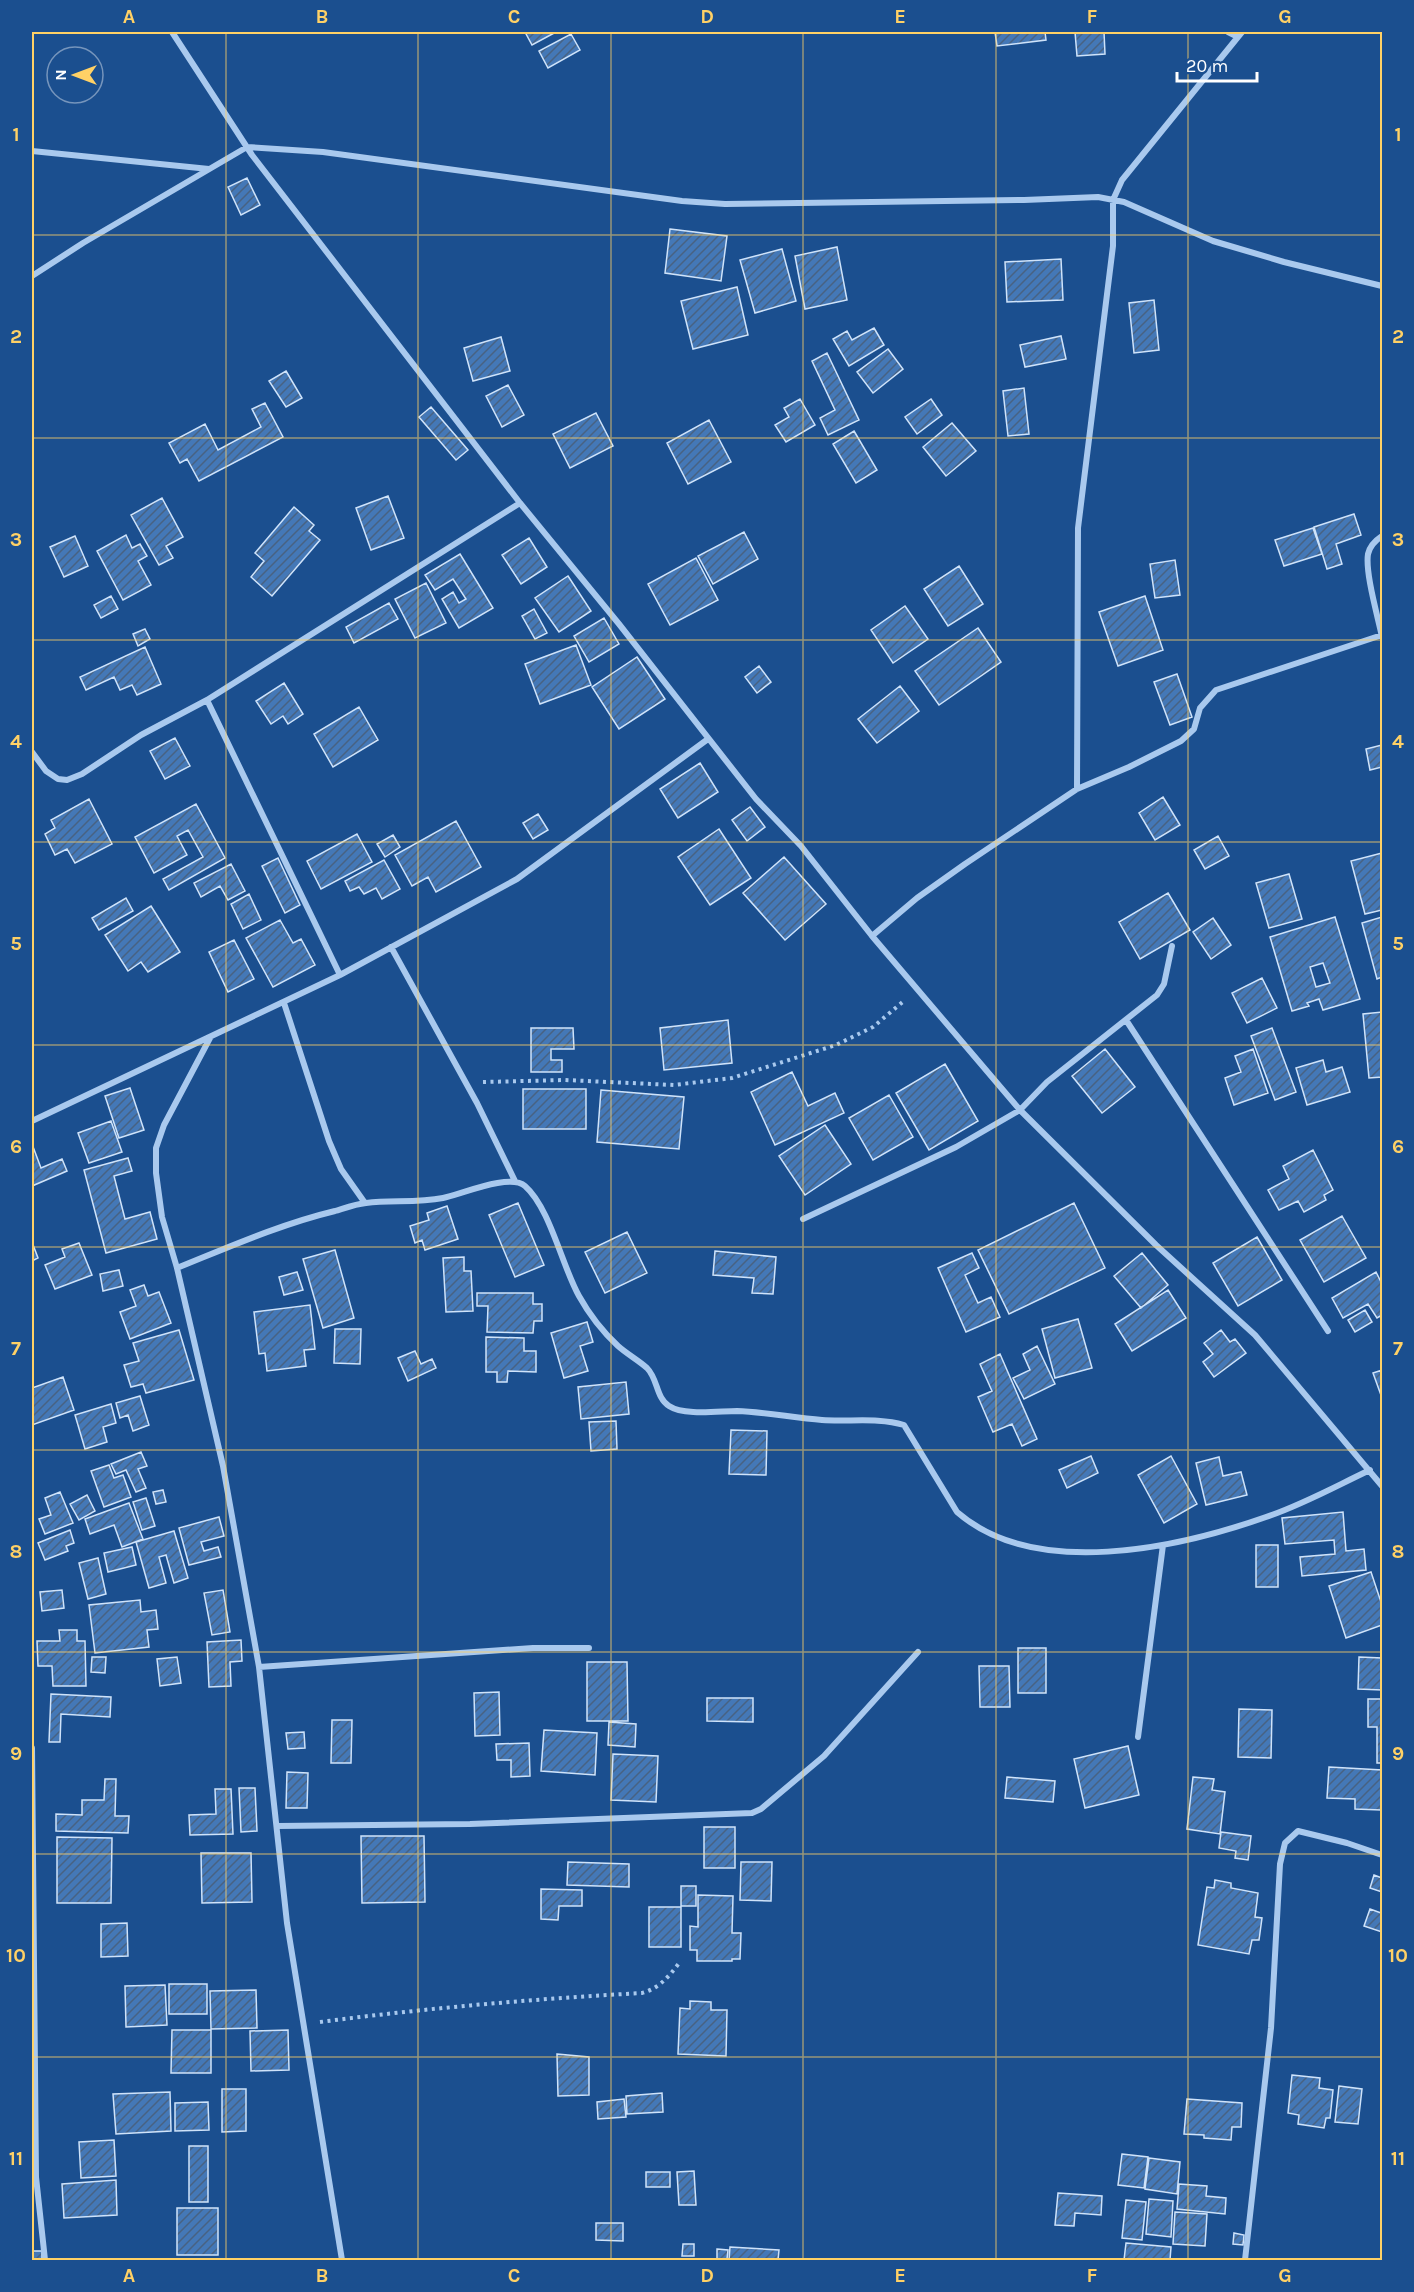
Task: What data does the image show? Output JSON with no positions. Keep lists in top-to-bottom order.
{
  "scale_bar": "20 m",
  "north": "left",
  "grid": {
    "columns": [
      "A",
      "B",
      "C",
      "D",
      "E",
      "F",
      "G"
    ],
    "rows": [
      "1",
      "2",
      "3",
      "4",
      "5",
      "6",
      "7",
      "8",
      "9",
      "10",
      "11"
    ]
  }
}
